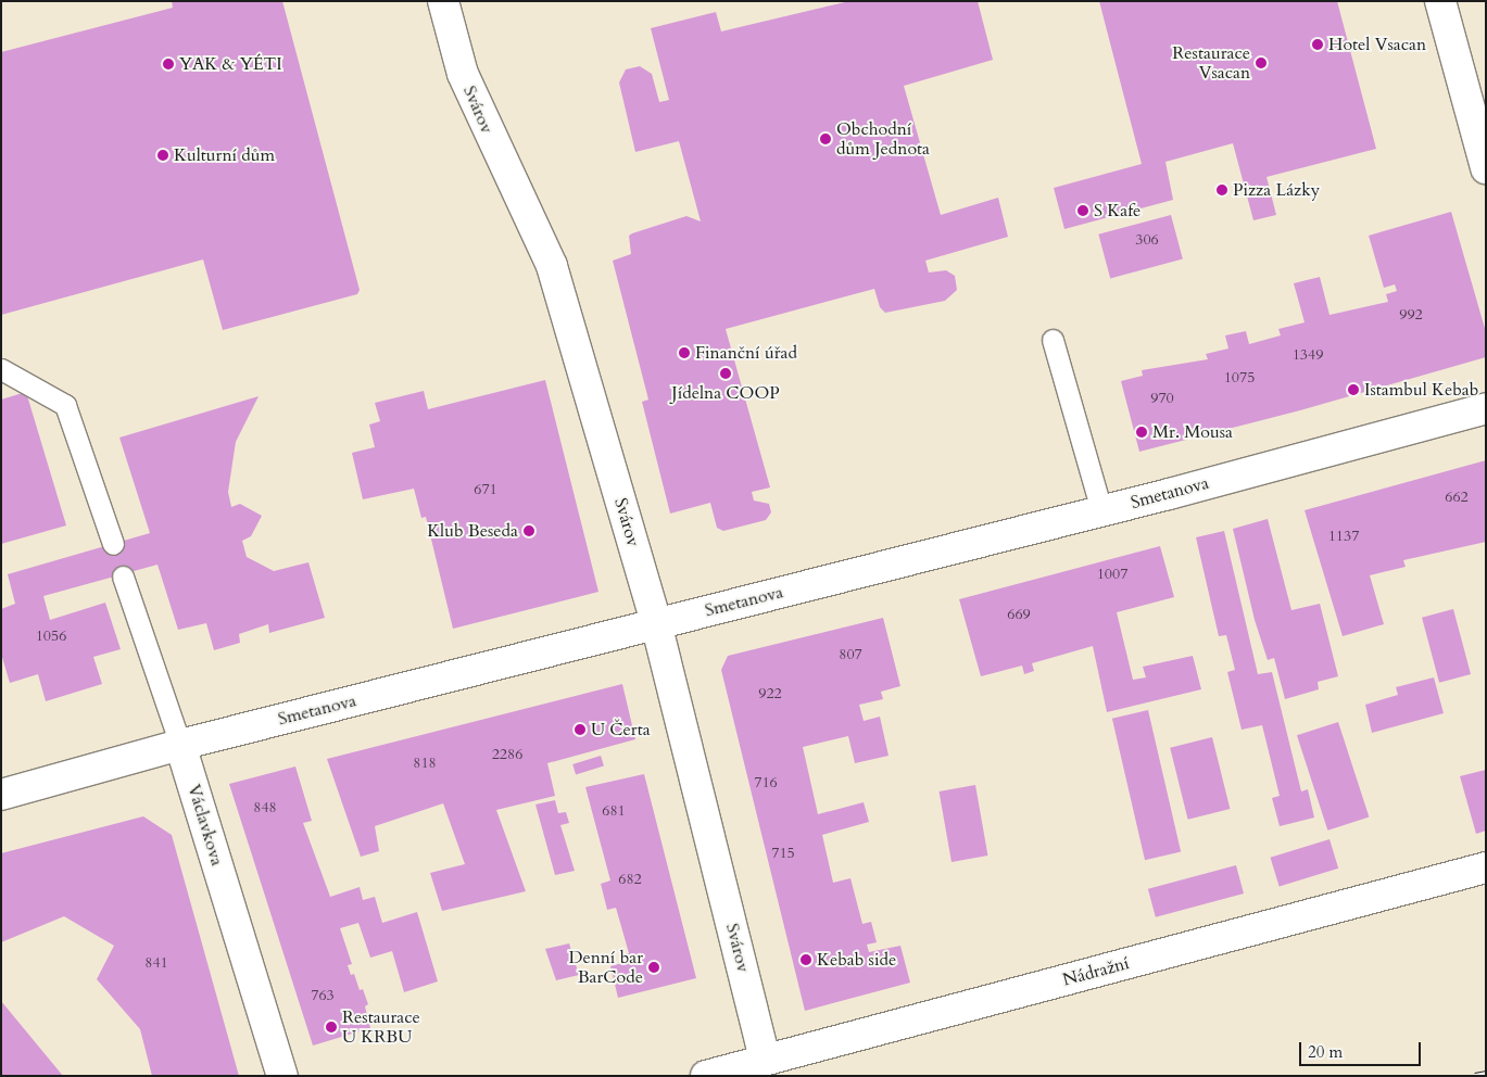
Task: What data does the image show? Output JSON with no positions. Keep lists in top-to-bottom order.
{
  "streets": {
    "street": [
      "Svárov",
      "Smetanova",
      "Václavkova",
      "Nádražní"
    ]
  },
  "crossings": [
    ["Svárov", "Smetanova"],
    ["Svárov", "Nádražní"],
    ["Smetanova", "Václavkova"]
  ],
  "places": [
    "Hotel Vsacan",
    "Restaurace Vsacan",
    "YAK & YÉTI",
    "Obchodní dům Jednota",
    "Kulturní dům",
    "Pizza Lázky",
    "S Kafe",
    "Finanční úřad",
    "Jídelna COOP",
    "Istambul Kebab",
    "Mr. Mousa",
    "Klub Beseda",
    "U Čerta",
    "Kebab side",
    "Denní bar BarCode",
    "Restaurace U KRBU"
  ],
  "house_numbers": [
    "306",
    "992",
    "1349",
    "1075",
    "970",
    "671",
    "662",
    "1137",
    "1007",
    "669",
    "1056",
    "807",
    "922",
    "2286",
    "818",
    "716",
    "848",
    "681",
    "715",
    "682",
    "841",
    "763"
  ],
  "scale_bar": "20 m"
}
